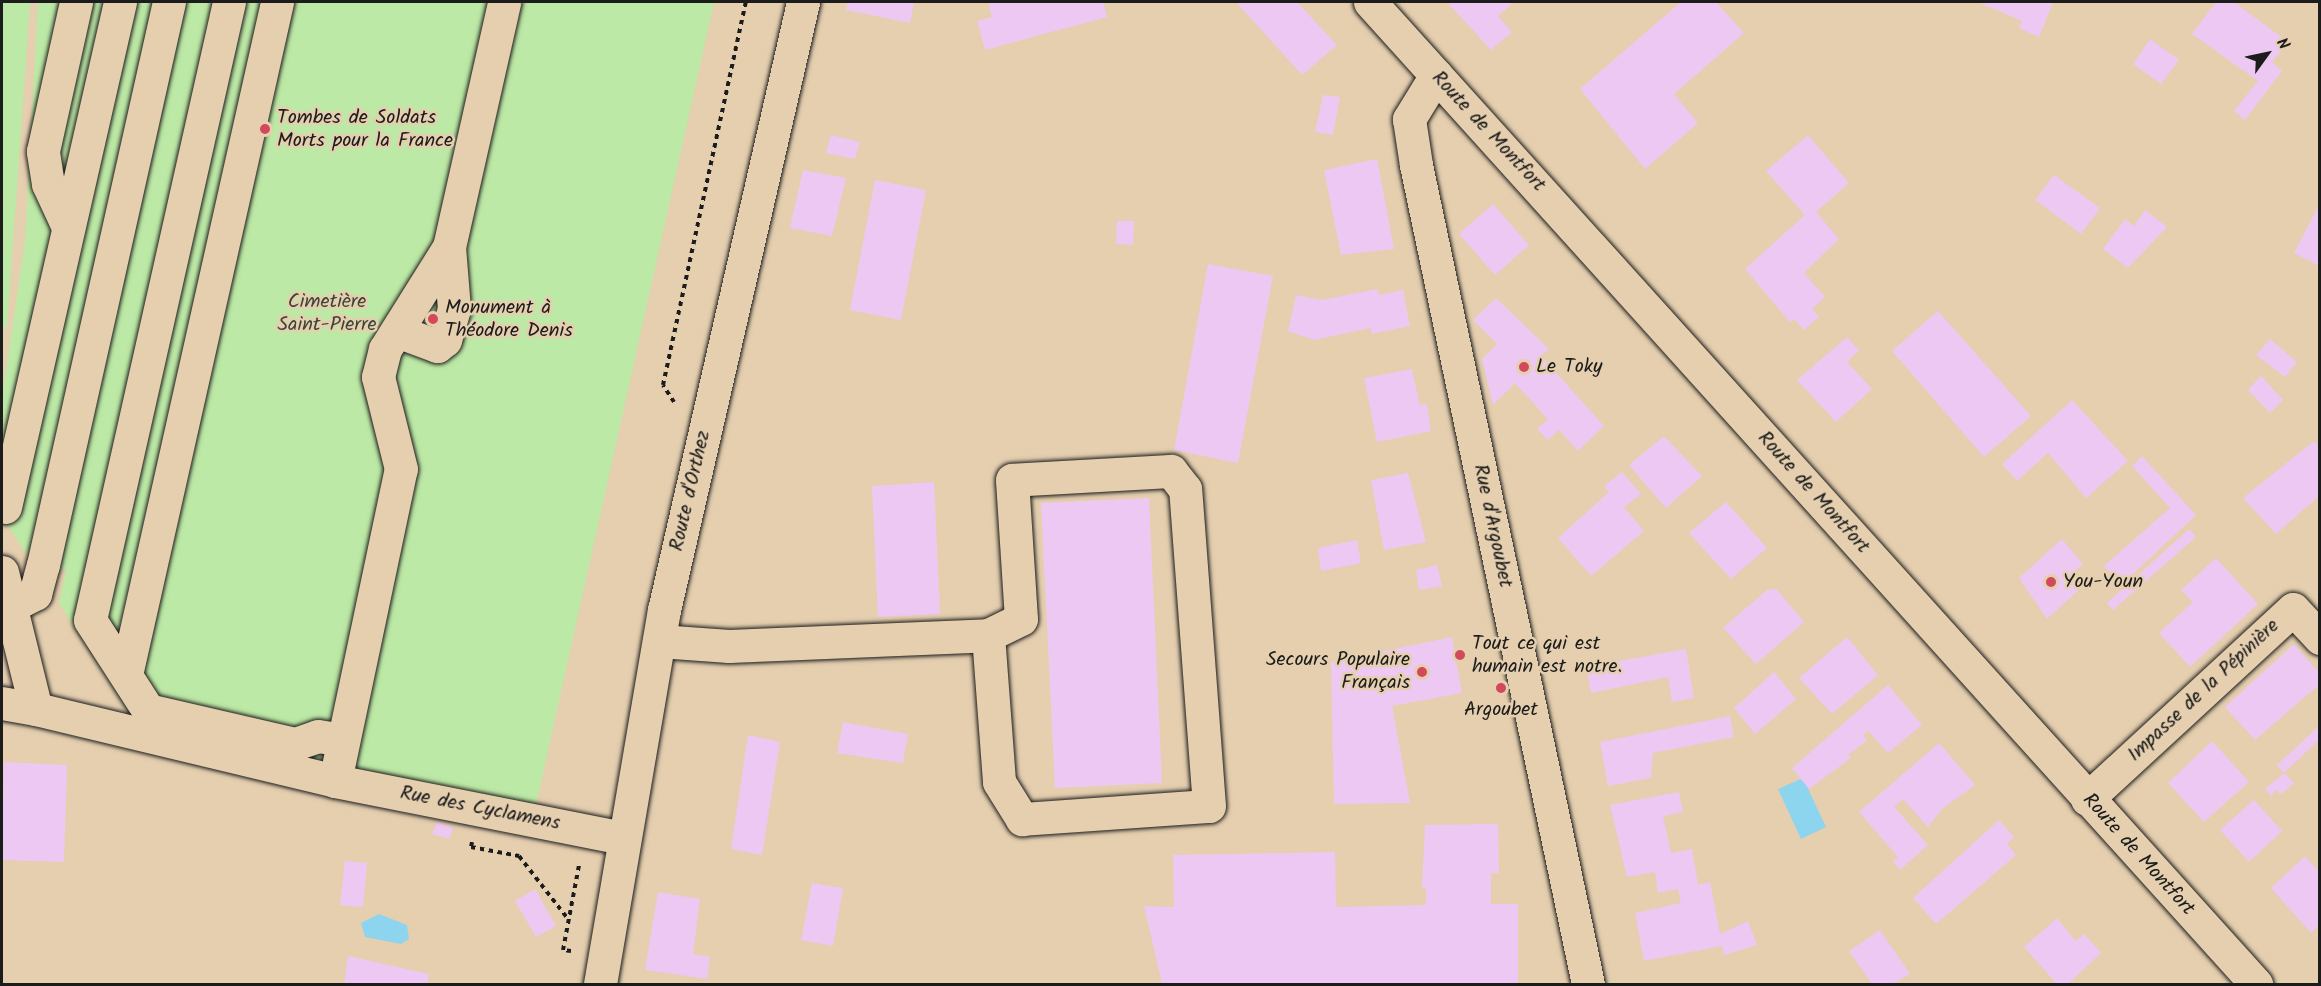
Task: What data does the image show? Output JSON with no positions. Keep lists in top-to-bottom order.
{
  "streets": {
    "main road": [
      "Route de Montfort",
      "Route d'Orthez",
      "Rue d'Argoubet",
      "Impasse de la Pépinière",
      "Rue des Cyclamens"
    ]
  },
  "crossings": [
    ["Route de Montfort", "Rue d'Argoubet"],
    ["Route de Montfort", "Impasse de la Pépinière"],
    ["Route d'Orthez", "Rue des Cyclamens"]
  ],
  "parks": ["Cimetière Saint-Pierre"],
  "places": [
    "Tombes de Soldats Morts pour la France",
    "Monument à Théodore Denis",
    "Le Toky",
    "You-Youn",
    "Tout ce qui est humain est notre.",
    "Secours Populaire Français",
    "Argoubet"
  ],
  "north": "top right"
}
